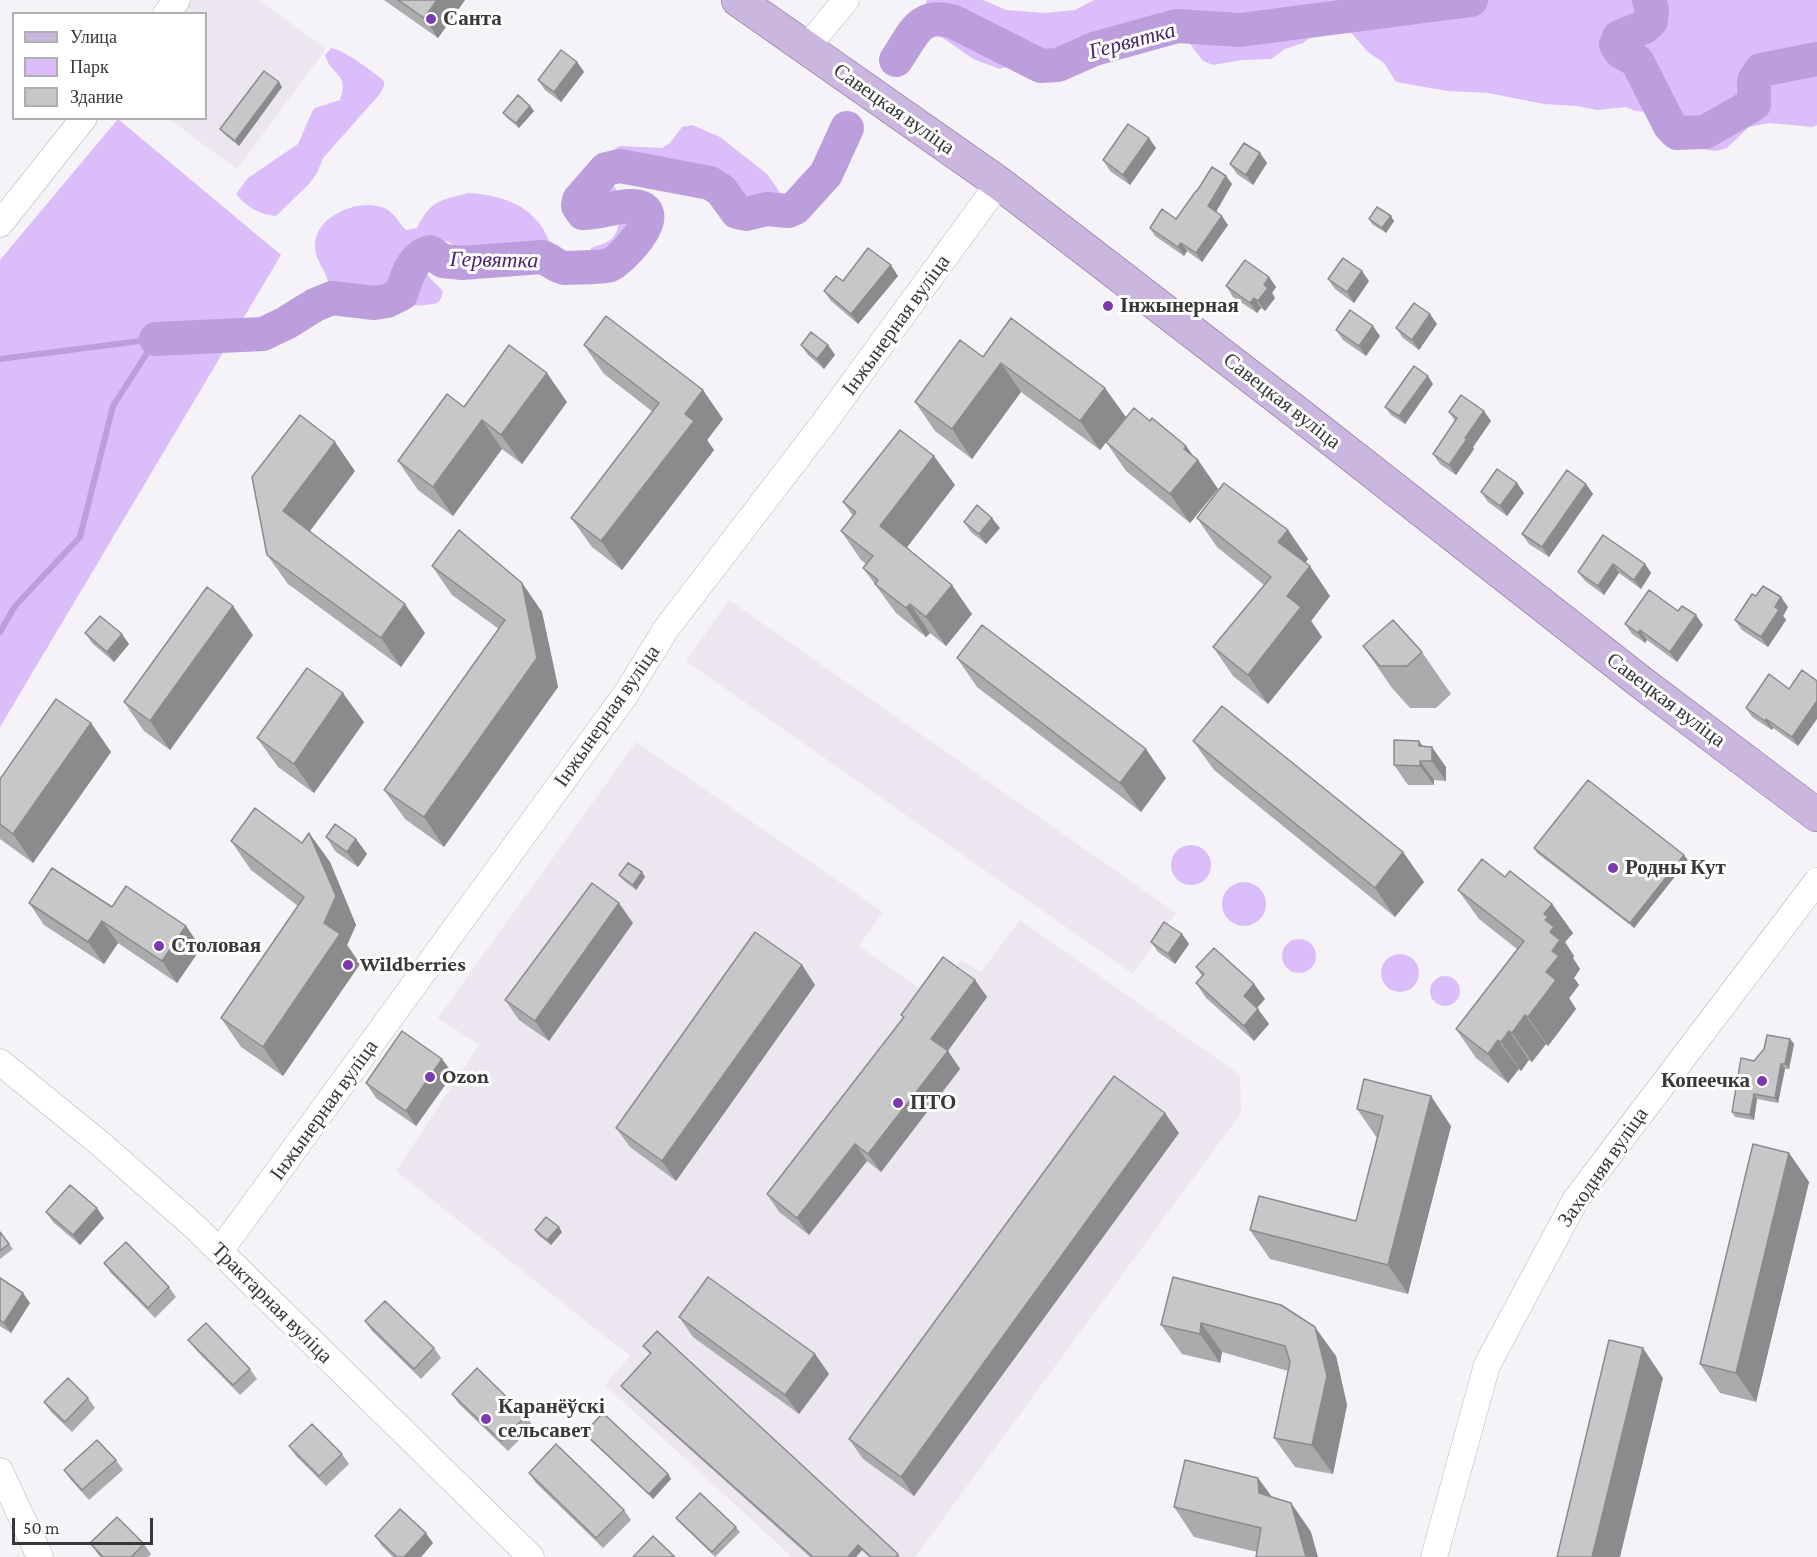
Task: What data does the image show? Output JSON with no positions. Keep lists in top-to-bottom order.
{
  "streets": {
    "main road": ["Савецкая вуліца"],
    "street": ["Інжынерная вуліца", "Заходняя вуліца", "Трактарная вуліца"]
  },
  "crossings": [
    ["Савецкая вуліца", "Інжынерная вуліца"],
    ["Інжынерная вуліца", "Трактарная вуліца"]
  ],
  "water": ["Гервятка"],
  "places": [
    "Санта",
    "Інжынерная",
    "Родны Кут",
    "Столовая",
    "Wildberries",
    "Ozon",
    "Копеечка",
    "ПТО",
    "Каранёўскі сельсавет"
  ],
  "legend": ["Улица", "Парк", "Здание"],
  "scale_bar": "50 m"
}
